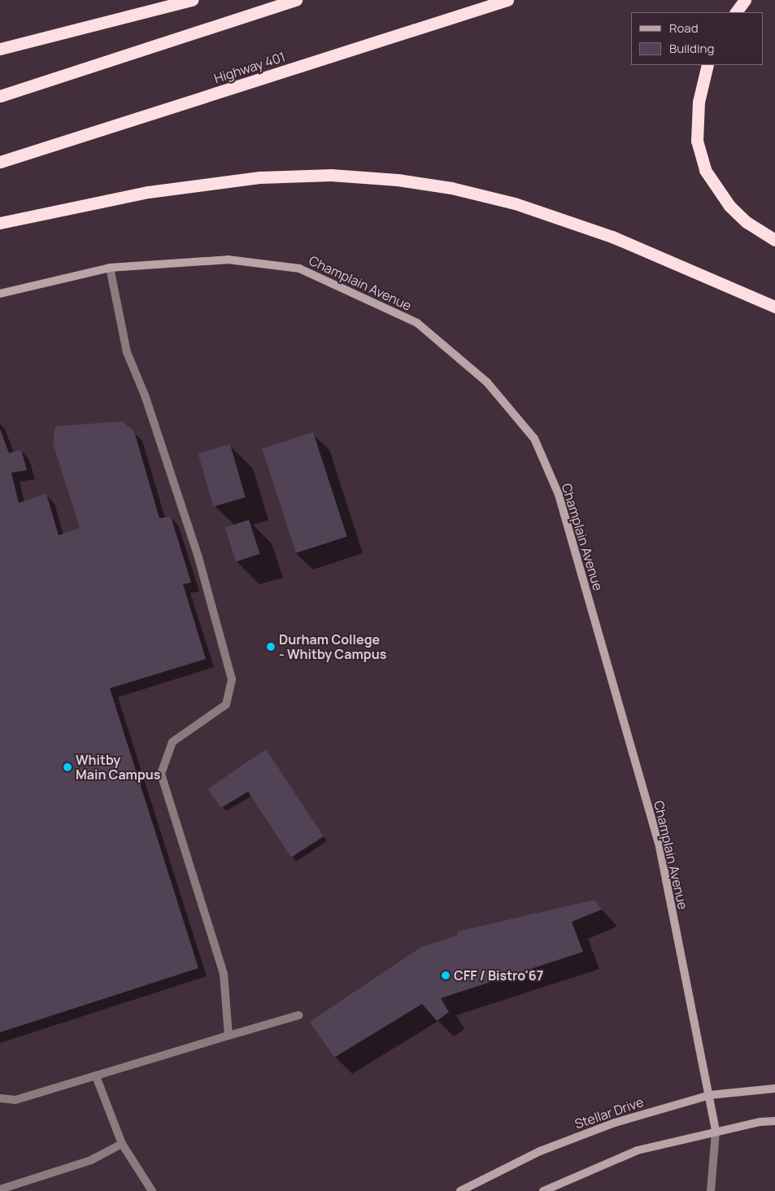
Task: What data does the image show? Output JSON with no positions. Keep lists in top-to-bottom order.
{
  "streets": {
    "highway": ["Highway 401"],
    "main road": ["Champlain Avenue", "Stellar Drive"]
  },
  "crossings": [
    ["Champlain Avenue", "Stellar Drive"]
  ],
  "places": ["Durham College - Whitby Campus", "Whitby Main Campus", "CFF / Bistro'67"],
  "legend": ["Road", "Building"]
}
